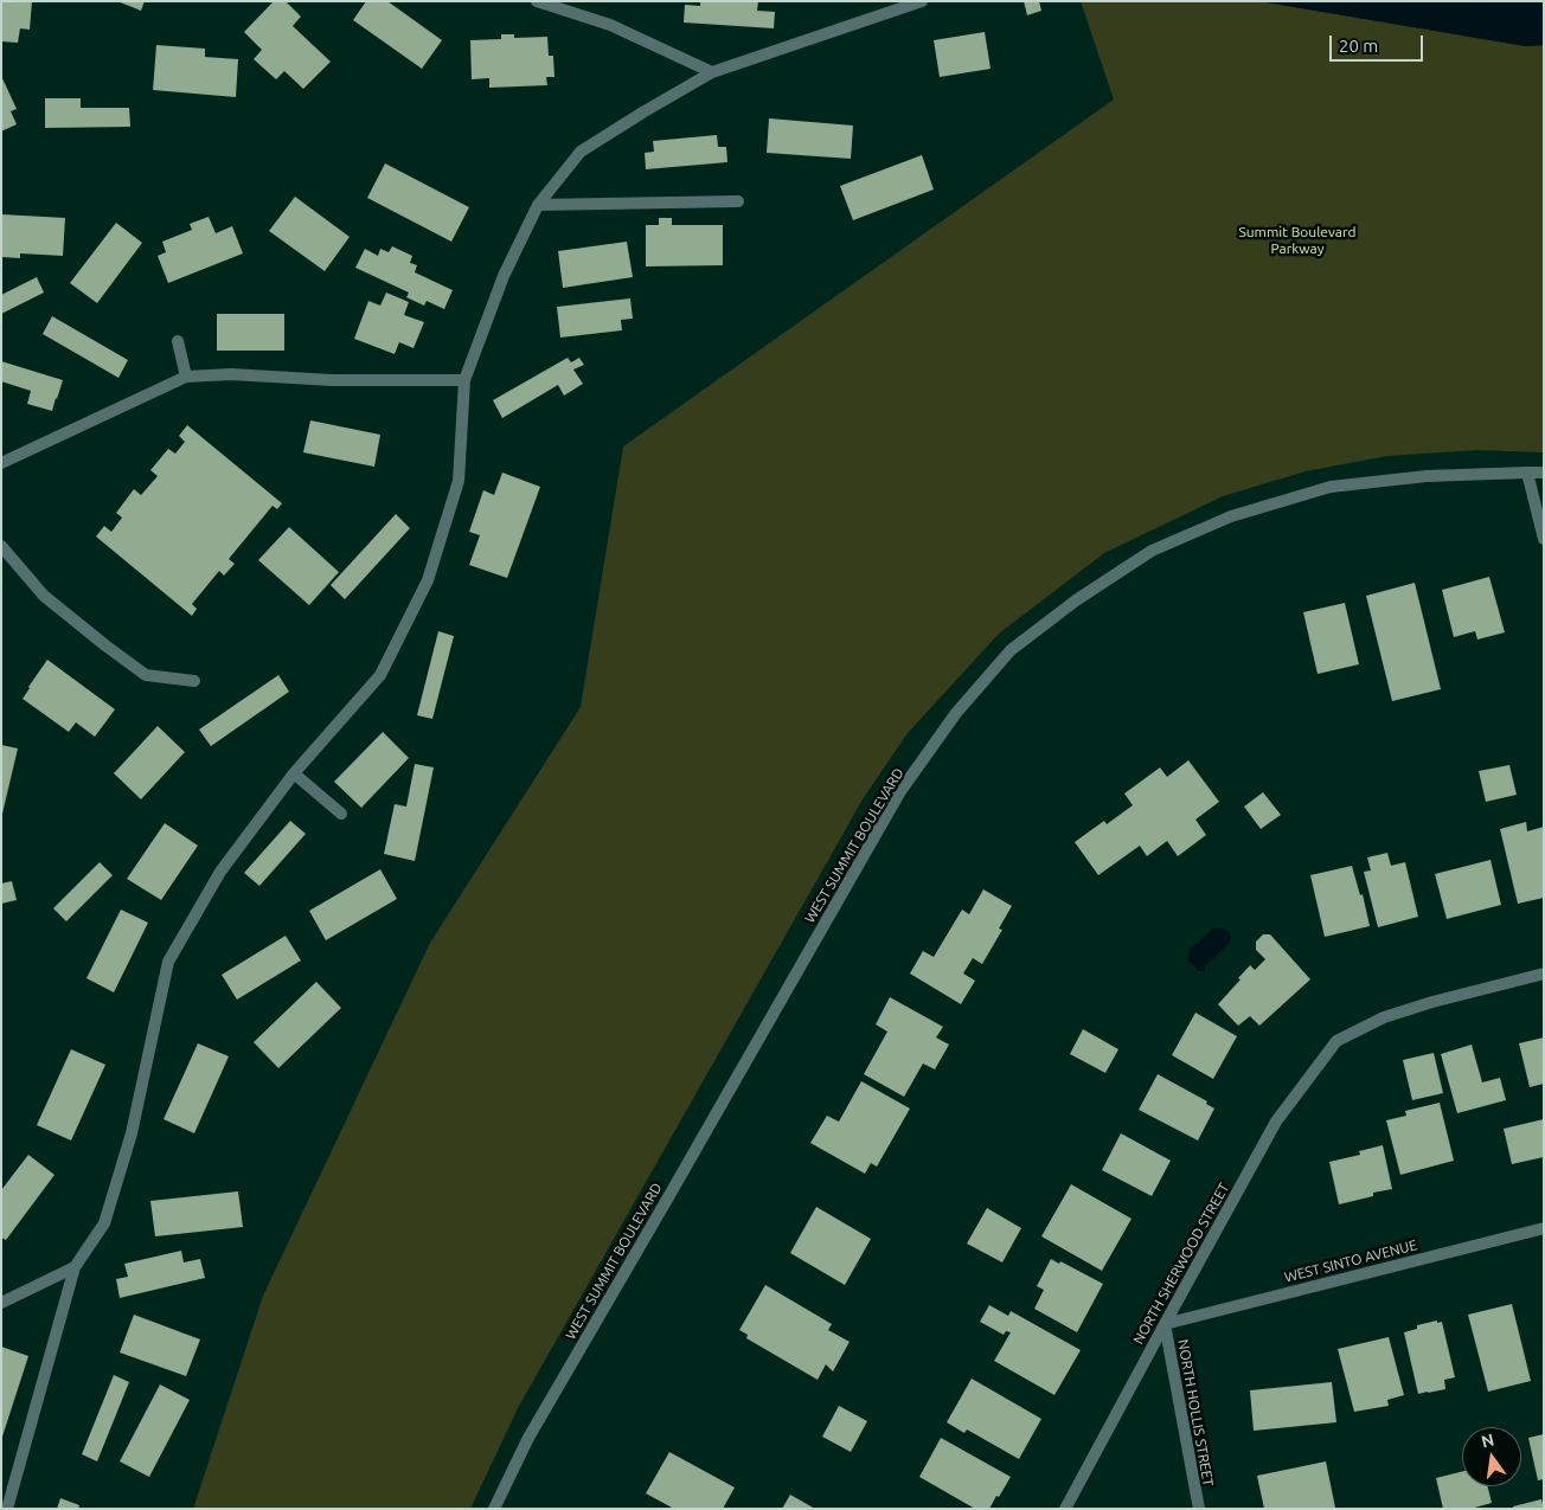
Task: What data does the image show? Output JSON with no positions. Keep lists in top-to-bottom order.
{
  "streets": {
    "street": [
      "WEST SUMMIT BOULEVARD",
      "WEST SINTO AVENUE",
      "NORTH SHERWOOD STREET",
      "NORTH HOLLIS STREET"
    ]
  },
  "crossings": [
    ["WEST SINTO AVENUE", "NORTH SHERWOOD STREET"],
    ["WEST SINTO AVENUE", "NORTH HOLLIS STREET"],
    ["NORTH SHERWOOD STREET", "NORTH HOLLIS STREET"]
  ],
  "parks": ["Summit Boulevard Parkway"],
  "scale_bar": "20 m",
  "north": "top"
}
